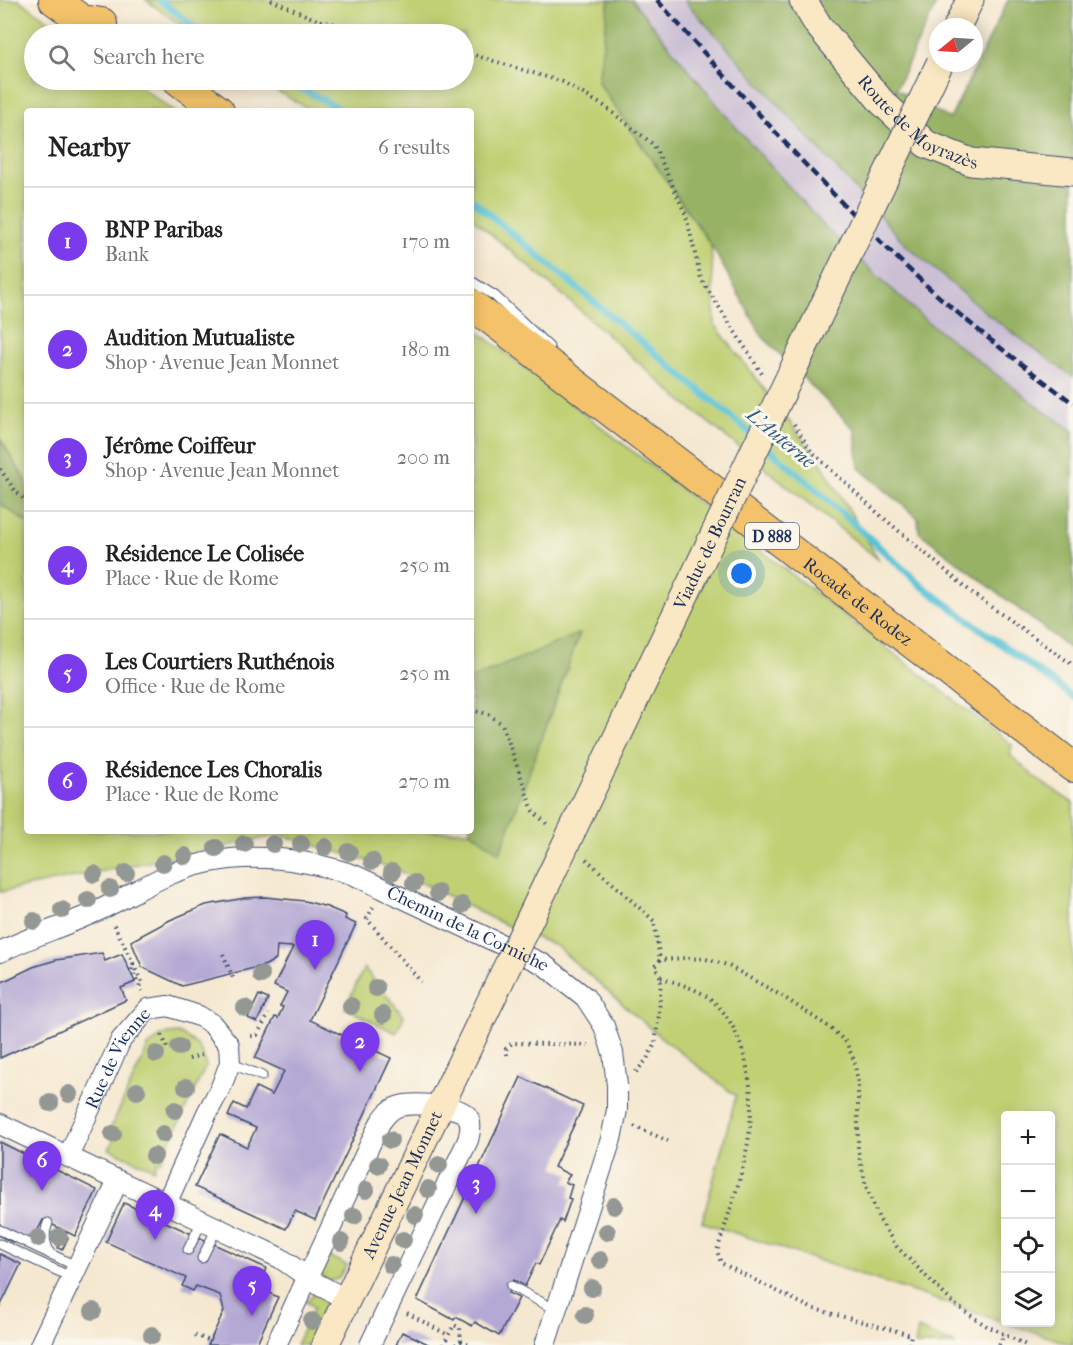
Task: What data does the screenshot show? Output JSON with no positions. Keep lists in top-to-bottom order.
{
  "streets": {
    "main road": [
      "Route de Moyrazès",
      "D 888",
      "Viaduc de Bourran",
      "Rocade de Rodez",
      "Avenue Jean Monnet"
    ],
    "street": ["Chemin de la Corniche", "Rue de Vienne"]
  },
  "crossings": [
    ["Viaduc de Bourran", "Avenue Jean Monnet"]
  ],
  "water": ["L'Auterne"],
  "north": "left",
  "page": {
    "search": "Search here",
    "heading": ["Nearby", "6 results"],
    "list": [
      {
        "mark": "1",
        "name": "BNP Paribas",
        "note": "Bank",
        "value": "170 m"
      },
      {
        "mark": "2",
        "name": "Audition Mutualiste",
        "note": "Shop · Avenue Jean Monnet",
        "value": "180 m"
      },
      {
        "mark": "3",
        "name": "Jérôme Coiffeur",
        "note": "Shop · Avenue Jean Monnet",
        "value": "200 m"
      },
      {
        "mark": "4",
        "name": "Résidence Le Colisée",
        "note": "Place · Rue de Rome",
        "value": "250 m"
      },
      {
        "mark": "5",
        "name": "Les Courtiers Ruthénois",
        "note": "Office · Rue de Rome",
        "value": "250 m"
      },
      {
        "mark": "6",
        "name": "Résidence Les Choralis",
        "note": "Place · Rue de Rome",
        "value": "270 m"
      }
    ],
    "pins": [
      "1",
      "2",
      "6",
      "3",
      "4",
      "5"
    ],
    "map_buttons": ["+", "−"]
  }
}
